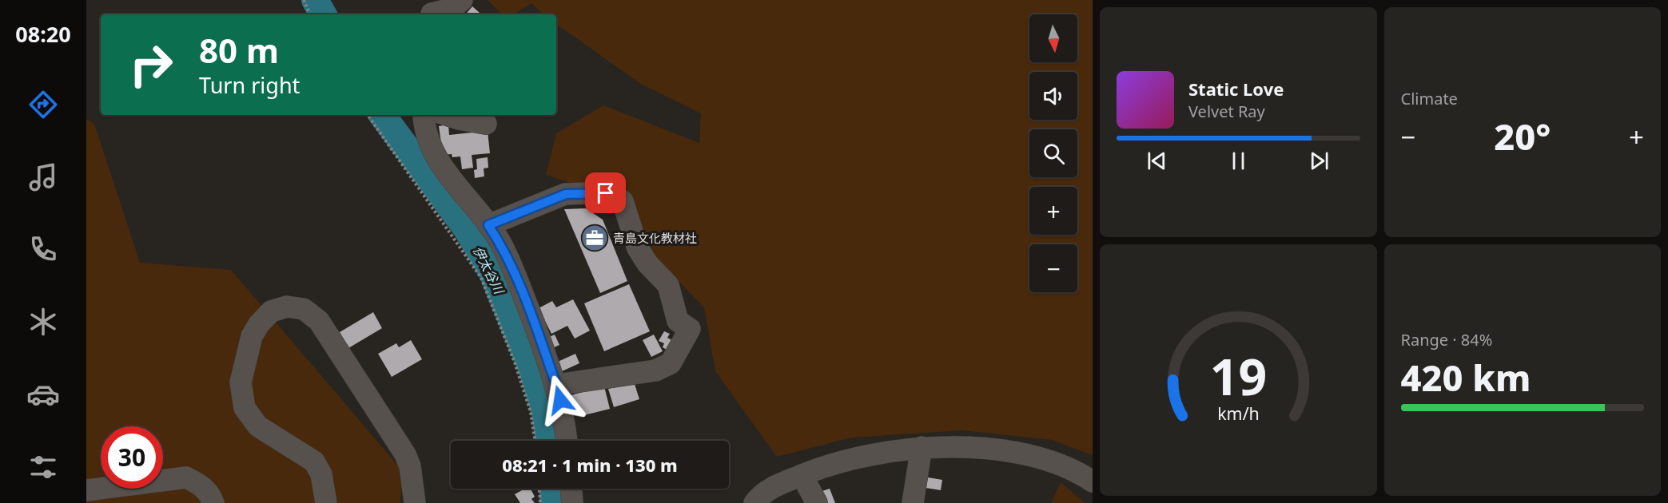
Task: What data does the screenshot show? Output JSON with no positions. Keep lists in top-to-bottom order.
{
  "water": ["伊太谷川"],
  "places": {
    "office": ["青島文化教材社"]
  },
  "north": "bottom",
  "page": {
    "tabs": "08:20",
    "tile": [
      "Climate",
      ["Range · 84%", "420 km"]
    ],
    "map_buttons": ["+", "−"],
    "turn": ["80 m", "Turn right"],
    "song": ["Static Love", "Velvet Ray"],
    "heat": ["−", "20°", "+"],
    "limit": "30",
    "trip": "08:21 · 1 min · 130 m",
    "gauge": ["19", "km/h"]
  }
}
